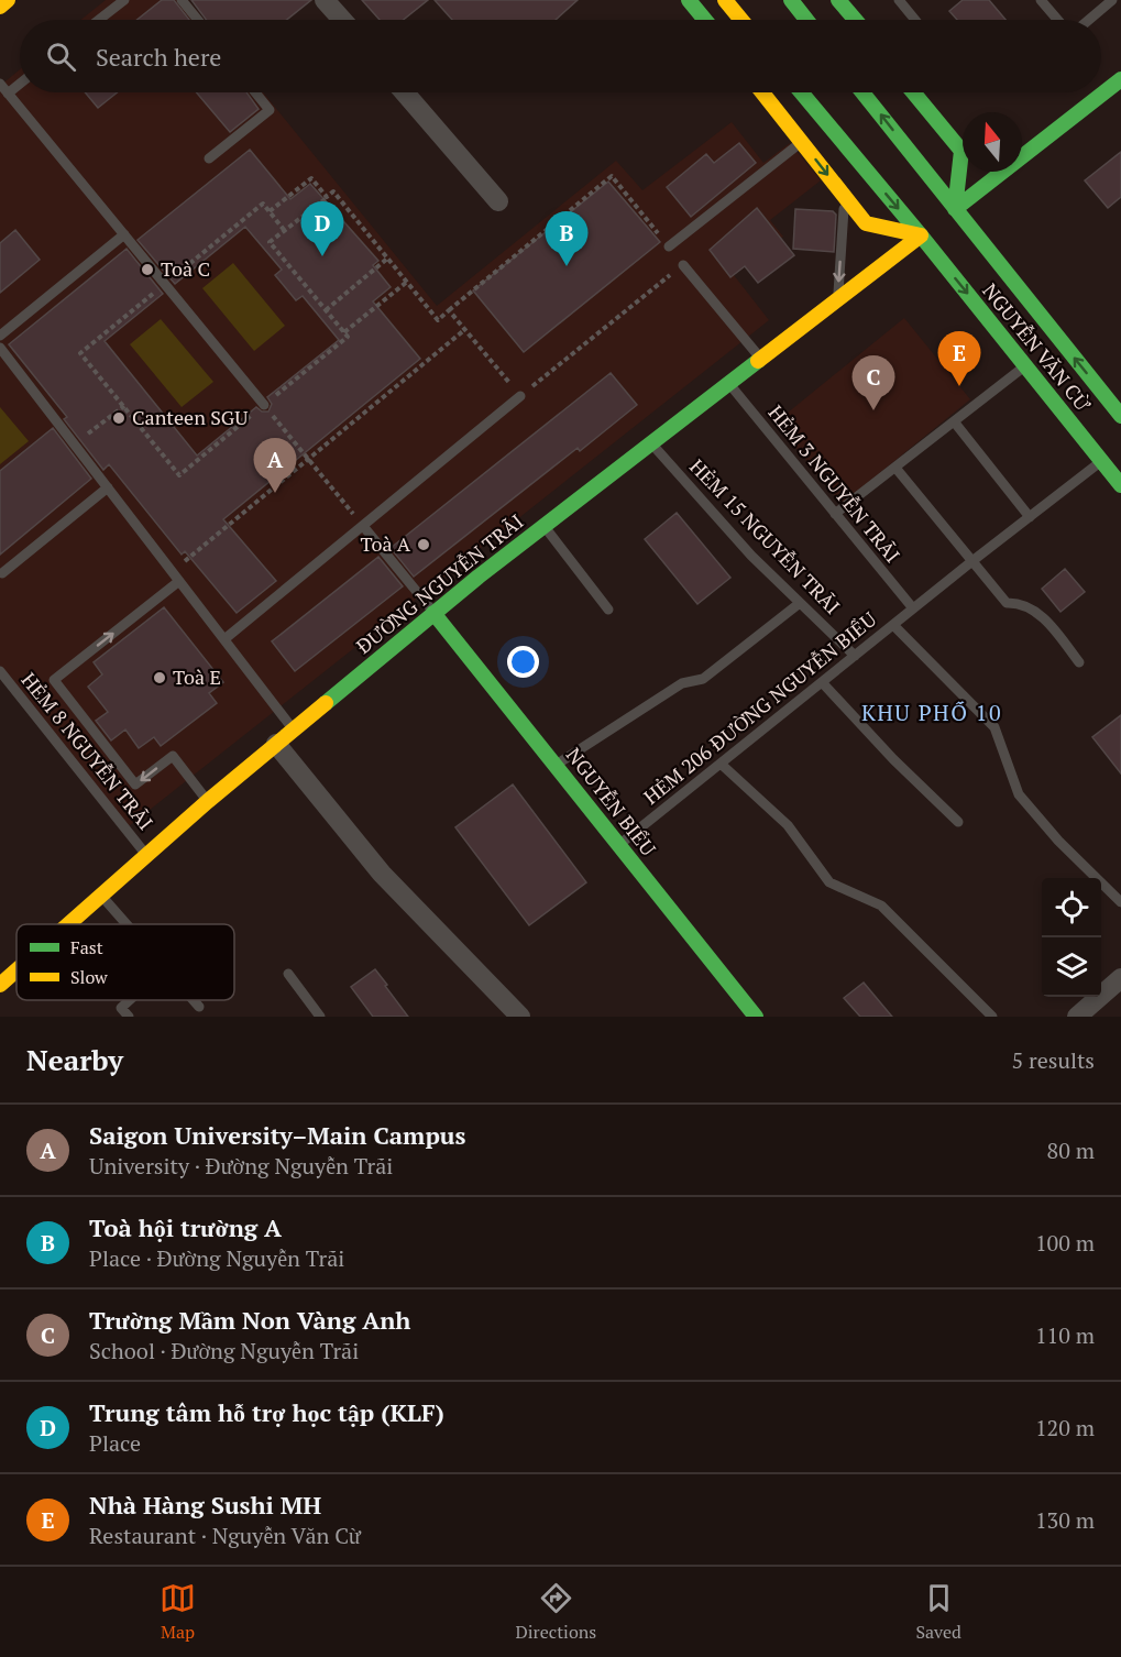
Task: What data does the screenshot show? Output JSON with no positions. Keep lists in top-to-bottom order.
{
  "streets": {
    "main road": ["NGUYỄN VĂN CỪ", "ĐƯỜNG NGUYỄN TRÃI", "NGUYỄN BIỂU"],
    "lane": [
      "HẺM 3 NGUYỄN TRÃI",
      "HẺM 15 NGUYỄN TRÃI",
      "HẺM 206 ĐƯỜNG NGUYỄN BIỂU",
      "HẺM 8 NGUYỄN TRÃI"
    ]
  },
  "crossings": [
    ["NGUYỄN VĂN CỪ", "ĐƯỜNG NGUYỄN TRÃI"],
    ["NGUYỄN VĂN CỪ", "HẺM 206 ĐƯỜNG NGUYỄN BIỂU"],
    ["HẺM 3 NGUYỄN TRÃI", "ĐƯỜNG NGUYỄN TRÃI"],
    ["HẺM 3 NGUYỄN TRÃI", "HẺM 206 ĐƯỜNG NGUYỄN BIỂU"],
    ["HẺM 15 NGUYỄN TRÃI", "ĐƯỜNG NGUYỄN TRÃI"],
    ["HẺM 15 NGUYỄN TRÃI", "HẺM 206 ĐƯỜNG NGUYỄN BIỂU"],
    ["ĐƯỜNG NGUYỄN TRÃI", "HẺM 8 NGUYỄN TRÃI"],
    ["ĐƯỜNG NGUYỄN TRÃI", "NGUYỄN BIỂU"],
    ["HẺM 206 ĐƯỜNG NGUYỄN BIỂU", "NGUYỄN BIỂU"]
  ],
  "districts": ["KHU PHỐ 10"],
  "places": [
    "Toà C",
    "Canteen SGU",
    "Toà A",
    "Toà E"
  ],
  "legend": ["Fast", "Slow"],
  "north": "top",
  "page": {
    "search": "Search here",
    "pins": [
      "D",
      "B",
      "E",
      "C",
      "A"
    ],
    "heading": ["Nearby", "5 results"],
    "list": [
      {
        "mark": "A",
        "name": "Saigon University–Main Campus",
        "note": "University · Đường Nguyễn Trãi",
        "value": "80 m"
      },
      {
        "mark": "B",
        "name": "Toà hội trường A",
        "note": "Place · Đường Nguyễn Trãi",
        "value": "100 m"
      },
      {
        "mark": "C",
        "name": "Trường Mầm Non Vàng Anh",
        "note": "School · Đường Nguyễn Trãi",
        "value": "110 m"
      },
      {
        "mark": "D",
        "name": "Trung tâm hỗ trợ học tập (KLF)",
        "note": "Place",
        "value": "120 m"
      },
      {
        "mark": "E",
        "name": "Nhà Hàng Sushi MH",
        "note": "Restaurant · Nguyễn Văn Cừ",
        "value": "130 m"
      }
    ],
    "nav": ["Map", "Directions", "Saved"]
  }
}
